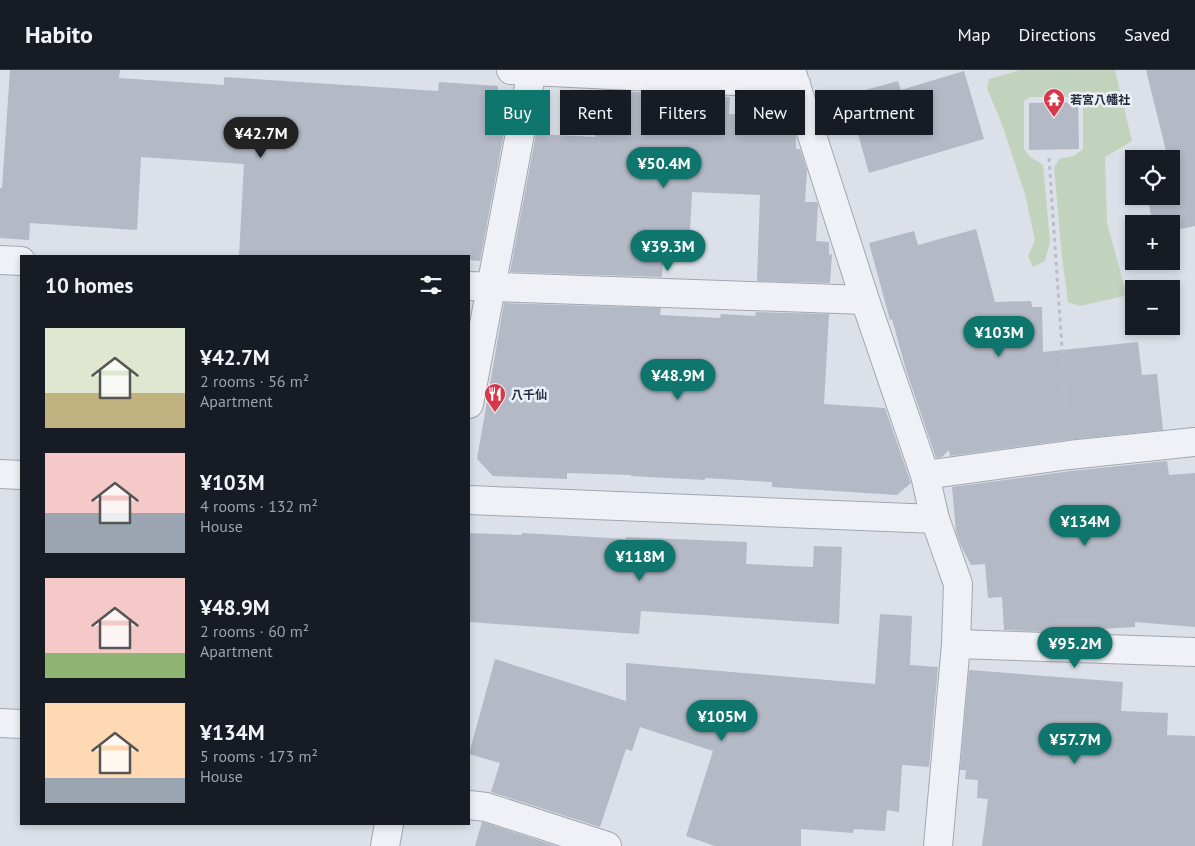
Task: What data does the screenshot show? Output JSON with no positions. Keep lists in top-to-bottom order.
{
  "places": {
    "temple": ["若宮八幡社"],
    "restaurant": ["八千仙"]
  },
  "page": {
    "header": "Habito",
    "nav": ["Map", "Directions", "Saved"],
    "chip": [
      "Buy",
      "Rent",
      "Filters",
      "New",
      "Apartment"
    ],
    "price": [
      "¥42.7M",
      "¥50.4M",
      "¥39.3M",
      "¥103M",
      "¥48.9M",
      "¥134M",
      "¥118M",
      "¥95.2M",
      "¥105M",
      "¥57.7M"
    ],
    "map_buttons": ["+", "−"],
    "heading": "10 homes",
    "list": [
      {
        "name": "¥42.7M",
        "note": "2 rooms · 56 m² · Apartment"
      },
      {
        "name": "¥103M",
        "note": "4 rooms · 132 m² · House"
      },
      {
        "name": "¥48.9M",
        "note": "2 rooms · 60 m² · Apartment"
      },
      {
        "name": "¥134M",
        "note": "5 rooms · 173 m² · House"
      }
    ]
  }
}
